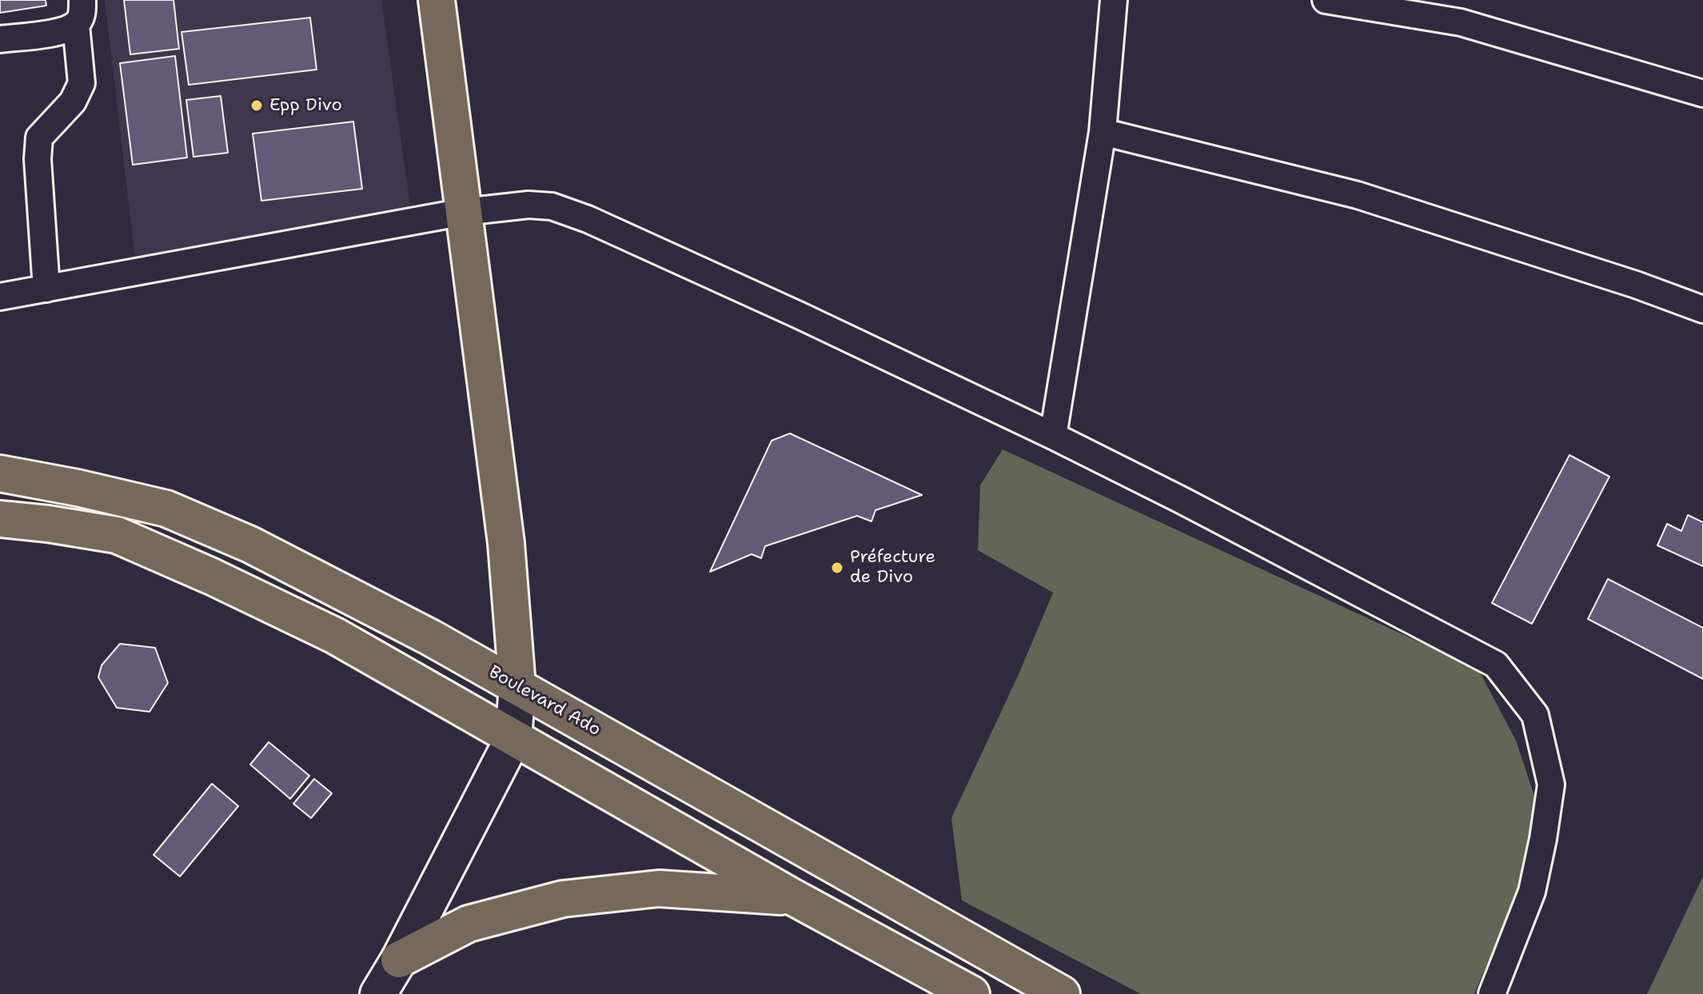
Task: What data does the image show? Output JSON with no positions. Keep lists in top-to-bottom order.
{
  "streets": {
    "main road": ["Boulevard Ado"]
  },
  "places": ["Epp Divo", "Préfecture de Divo"]
}
